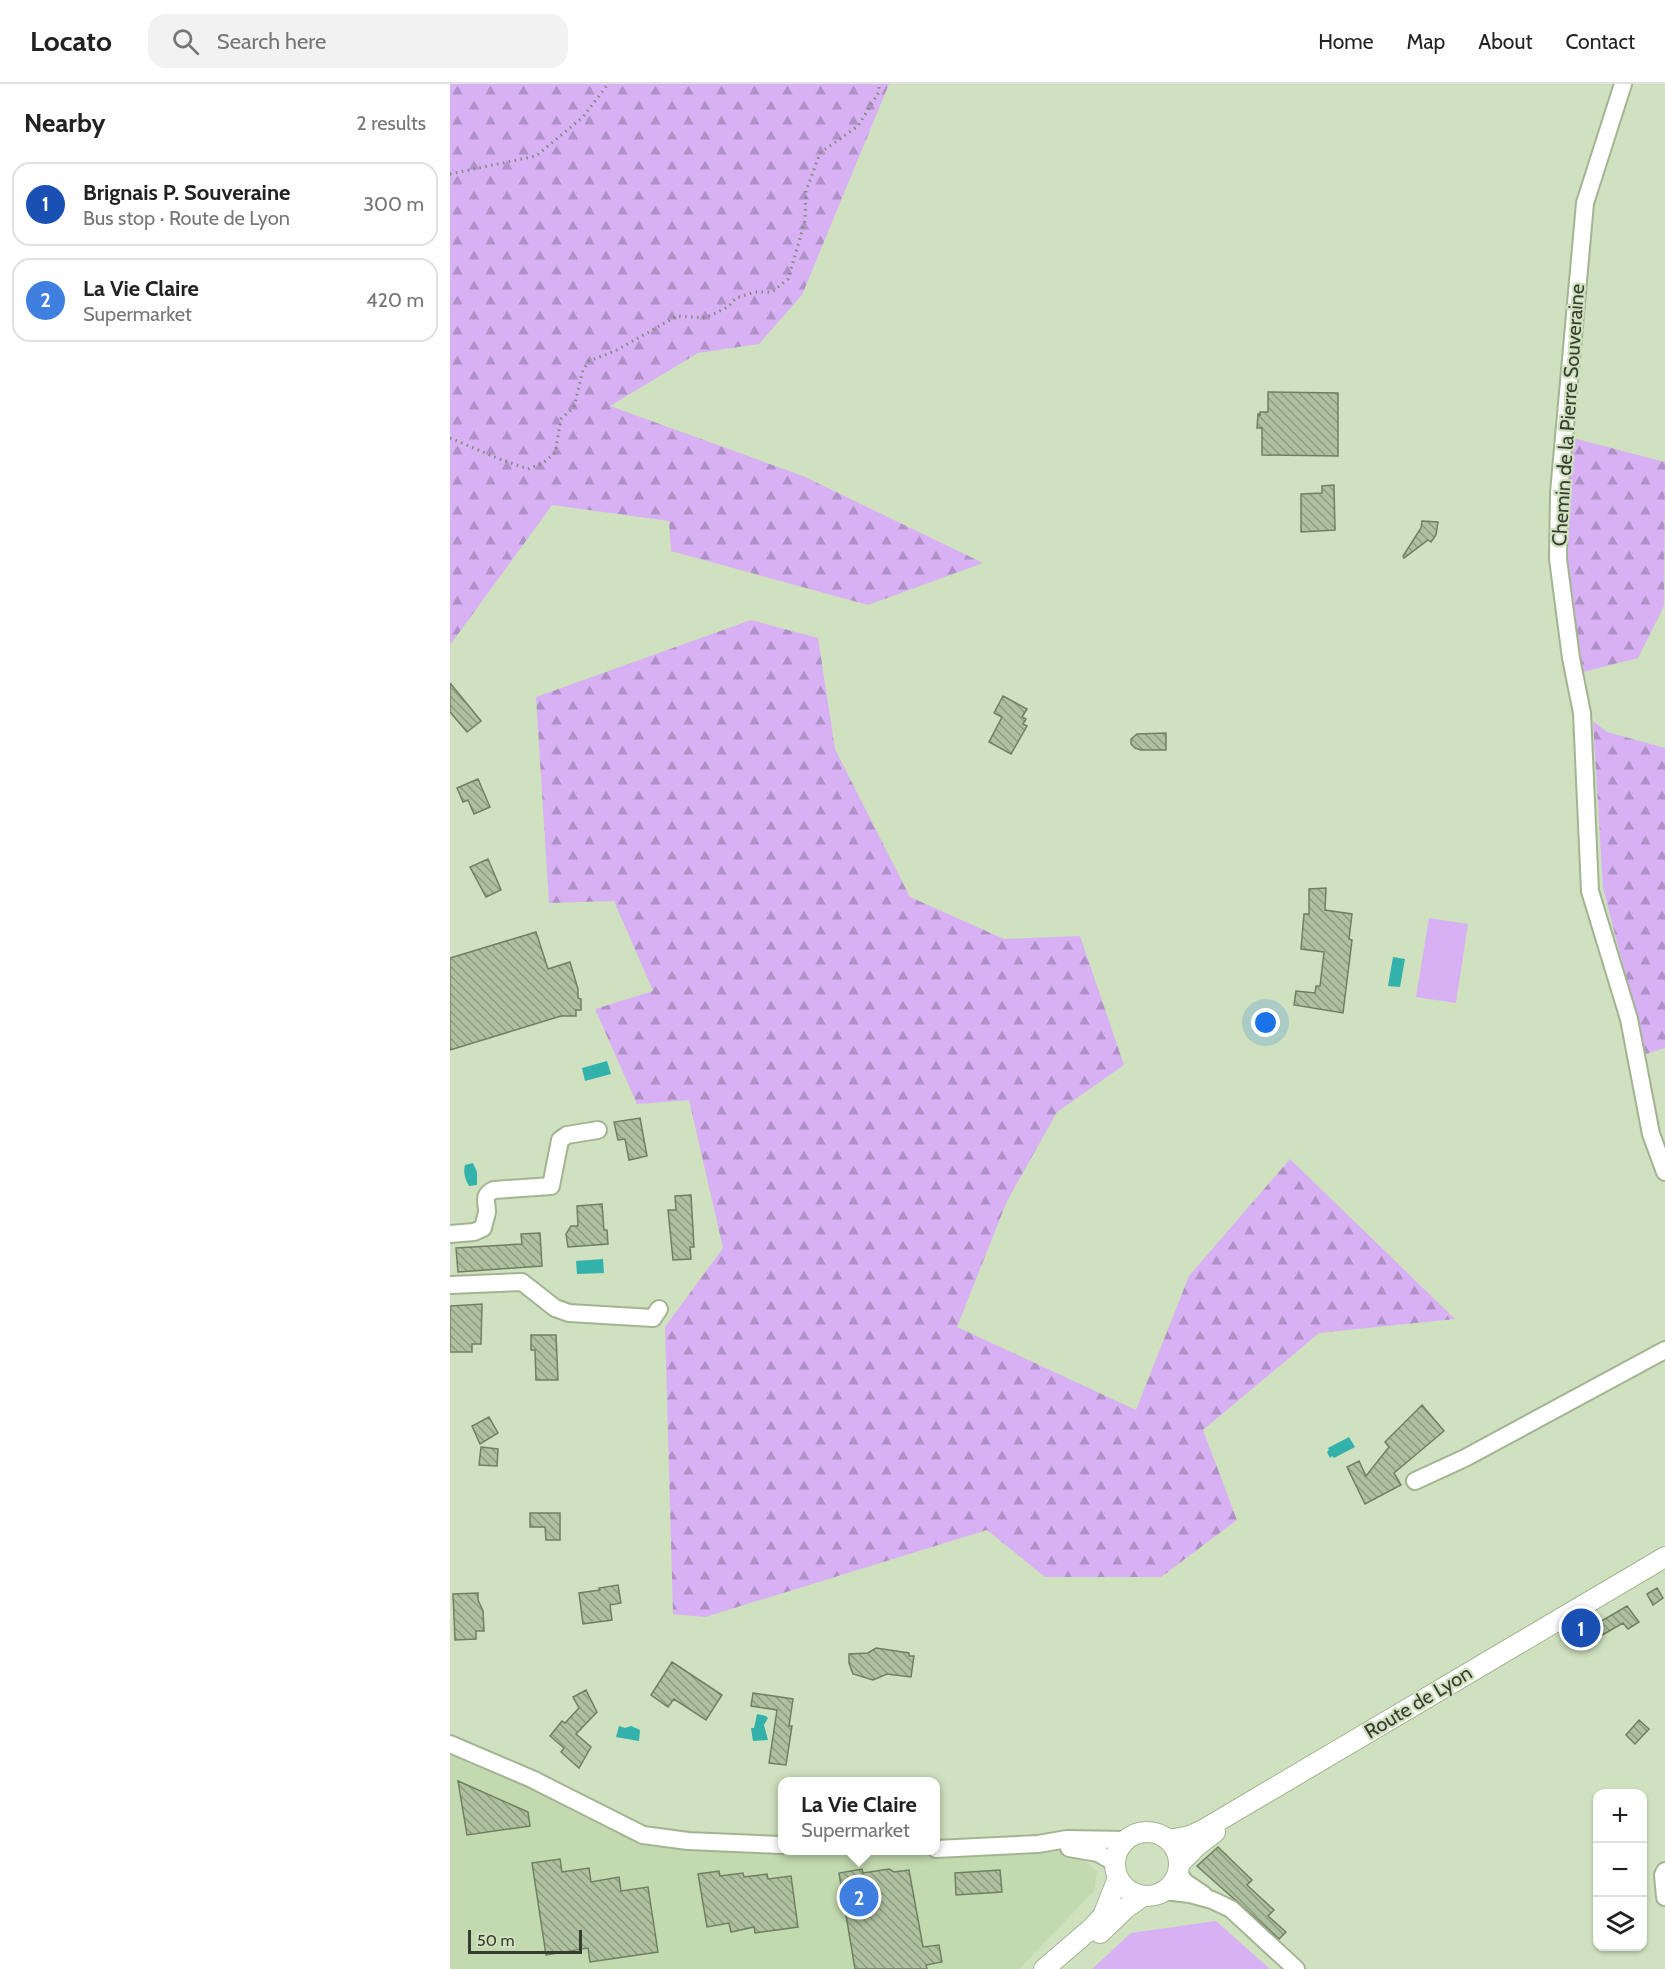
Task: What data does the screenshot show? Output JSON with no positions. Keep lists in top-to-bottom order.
{
  "streets": {
    "main road": ["Route de Lyon"],
    "street": ["Chemin de la Pierre Souveraine"]
  },
  "scale_bar": "50 m",
  "page": {
    "header": "Locato",
    "search": "Search here",
    "nav": [
      "Home",
      "Map",
      "About",
      "Contact"
    ],
    "heading": ["Nearby", "2 results"],
    "list": [
      {
        "mark": "1",
        "name": "Brignais P. Souveraine",
        "note": "Bus stop · Route de Lyon",
        "value": "300 m"
      },
      {
        "mark": "2",
        "name": "La Vie Claire",
        "note": "Supermarket",
        "value": "420 m"
      }
    ],
    "pins": ["1", "2"],
    "popup": ["La Vie Claire", "Supermarket"],
    "map_buttons": ["+", "−"],
    "scale": "50 m"
  }
}
